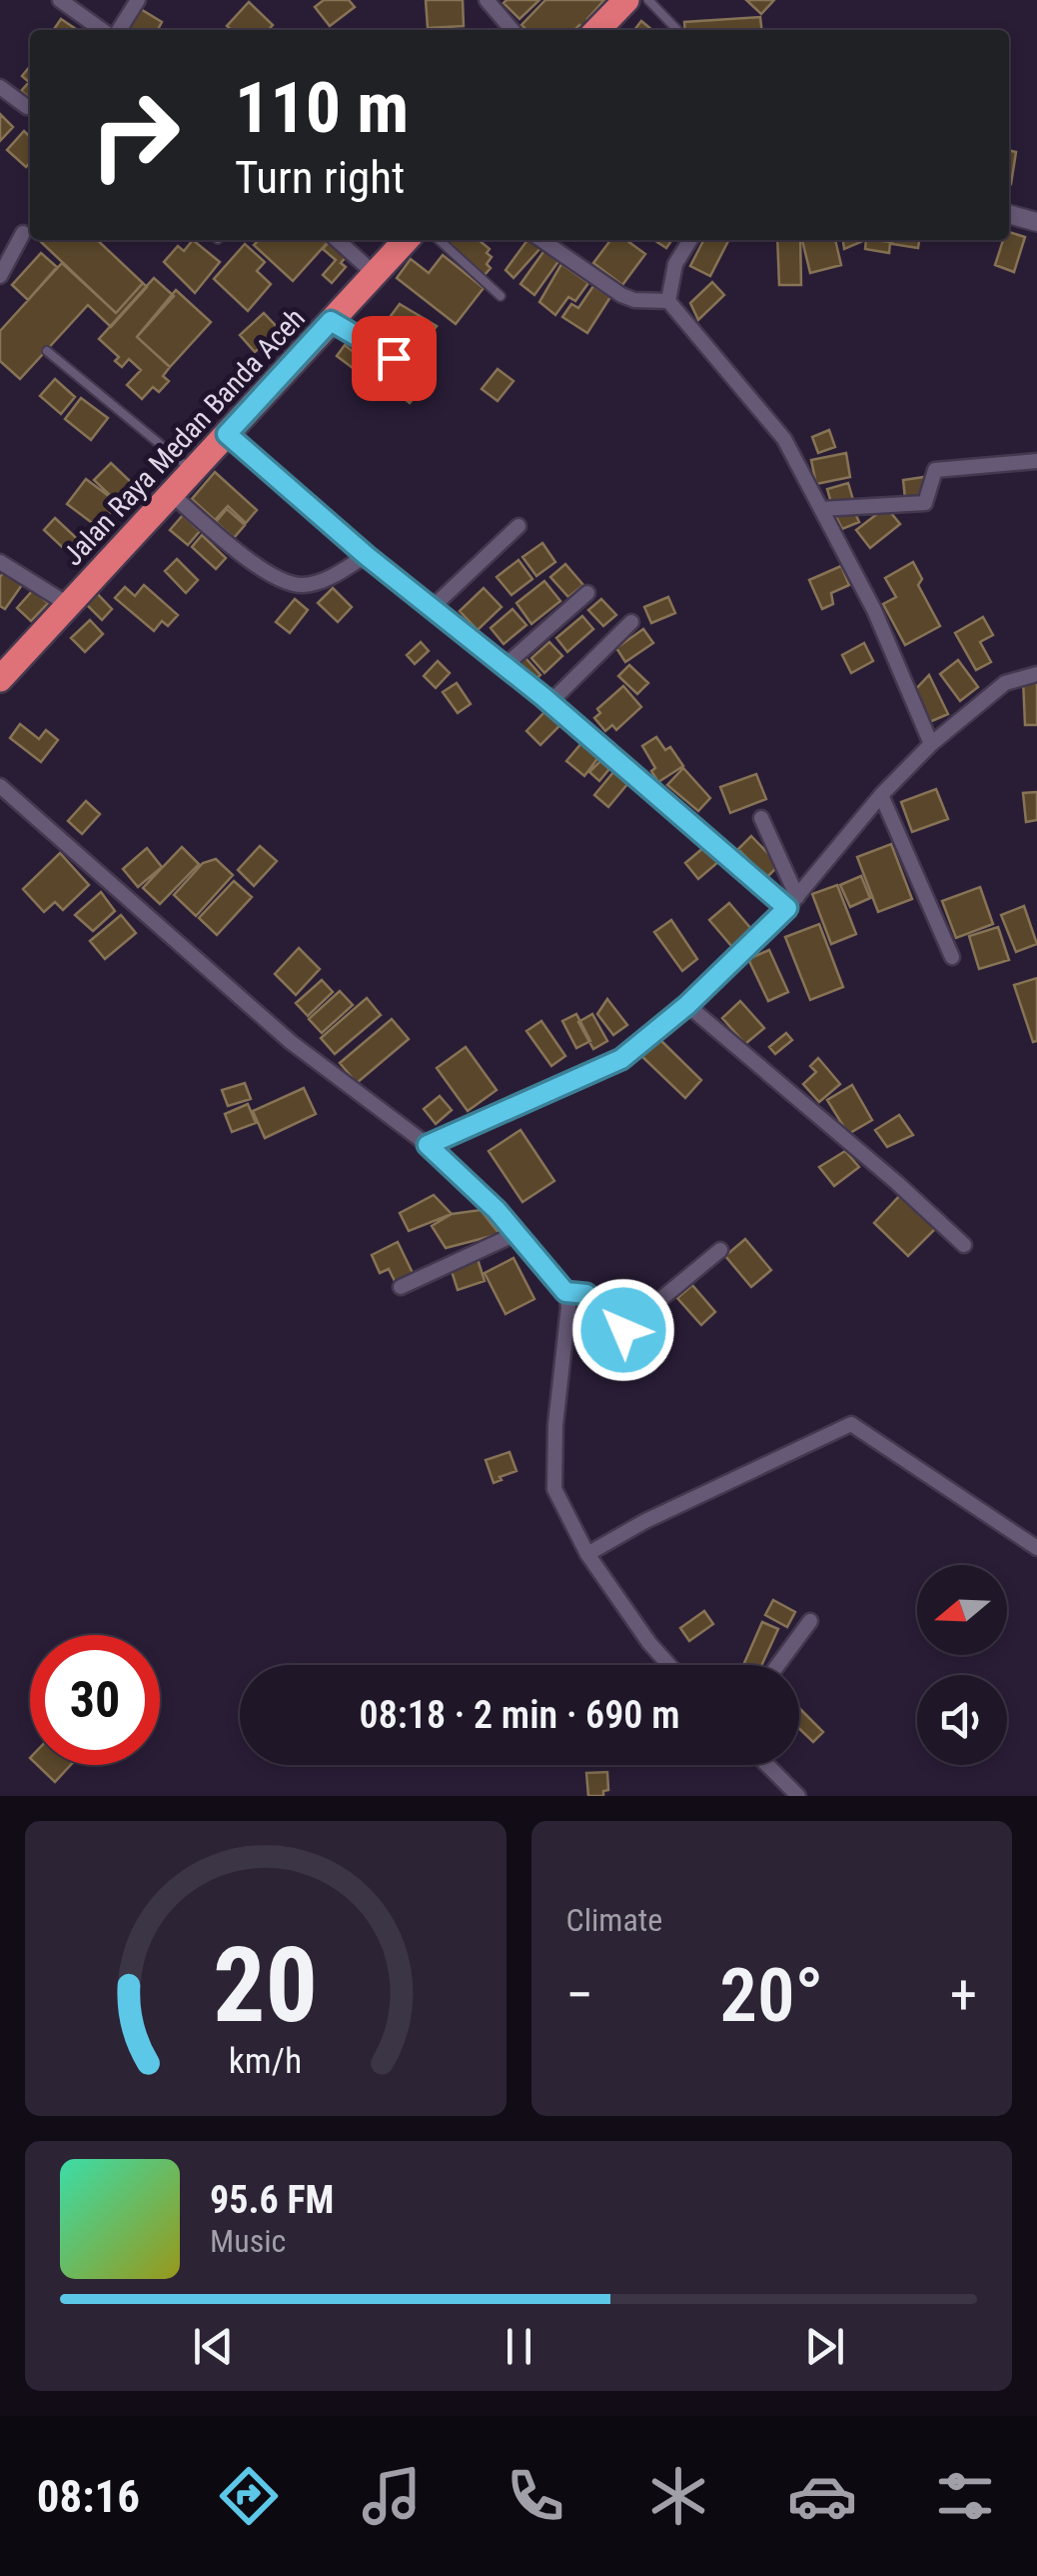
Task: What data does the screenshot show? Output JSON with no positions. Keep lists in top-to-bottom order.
{
  "streets": {
    "highway": ["Jalan Raya Medan Banda Aceh"]
  },
  "north": "left",
  "page": {
    "turn": ["110 m", "Turn right"],
    "limit": "30",
    "trip": "08:18 · 2 min · 690 m",
    "tile": "Climate",
    "heat": ["−", "20°", "+"],
    "song": ["95.6 FM", "Music"],
    "tabs": "08:16",
    "gauge": ["20", "km/h"]
  }
}
